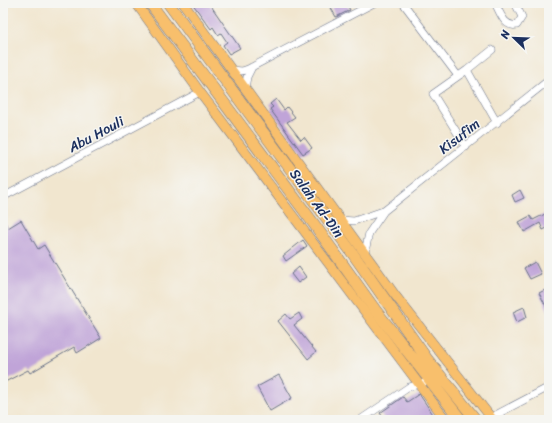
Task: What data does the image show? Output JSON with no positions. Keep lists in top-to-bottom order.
{
  "streets": {
    "highway": ["Salah Ad-Din"],
    "street": ["Abu Houli", "Kisufim"]
  },
  "north": "top left"
}
